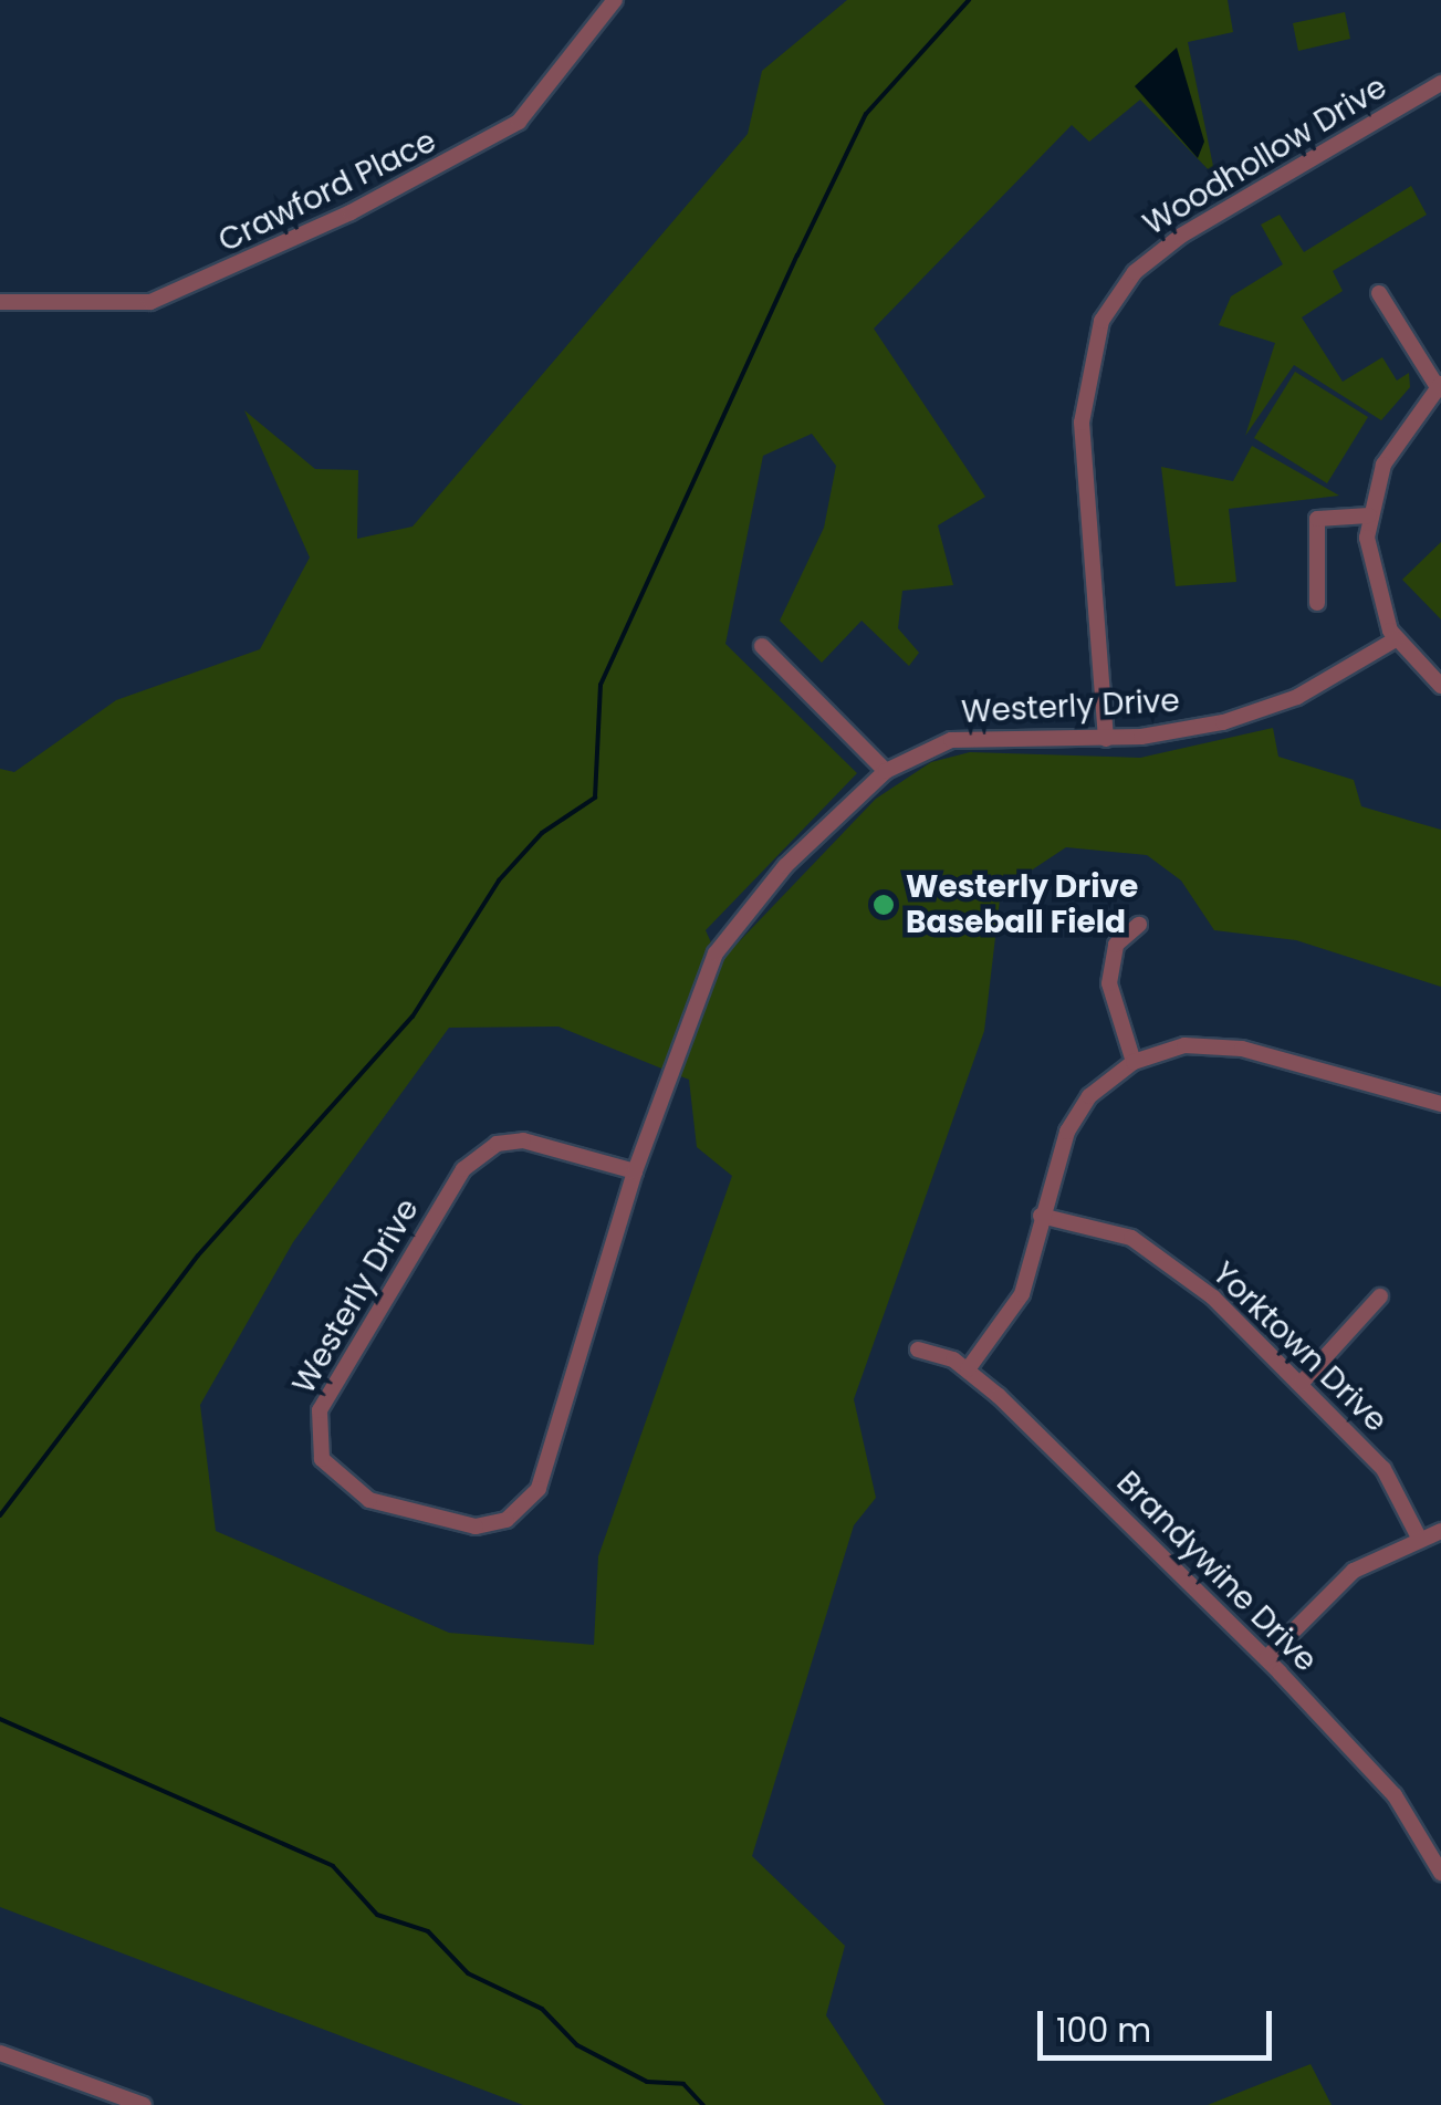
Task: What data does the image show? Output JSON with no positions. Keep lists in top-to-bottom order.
{
  "streets": {
    "street": [
      "Woodhollow Drive",
      "Crawford Place",
      "Westerly Drive",
      "Yorktown Drive",
      "Brandywine Drive"
    ]
  },
  "crossings": [
    ["Woodhollow Drive", "Westerly Drive"]
  ],
  "places": ["Westerly Drive Baseball Field"],
  "scale_bar": "100 m"
}
